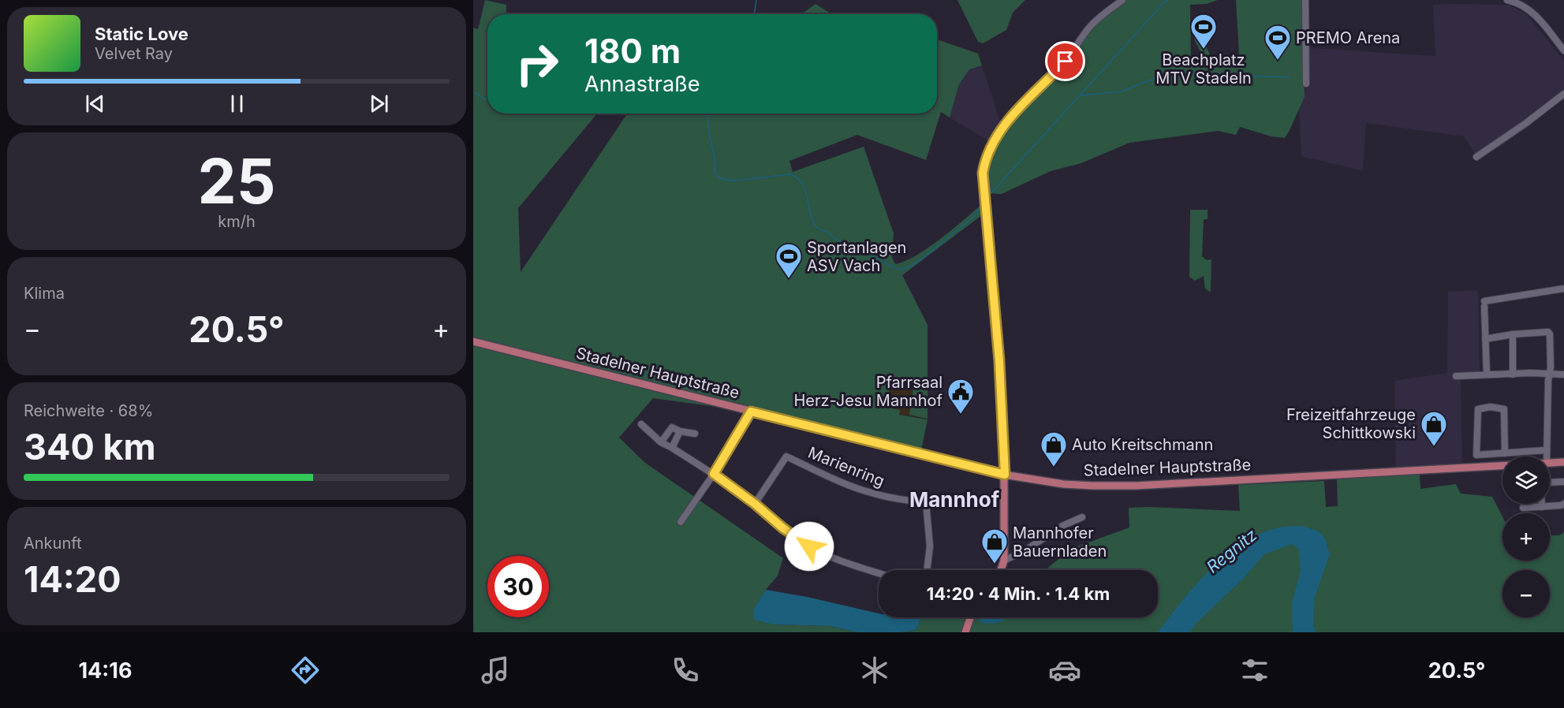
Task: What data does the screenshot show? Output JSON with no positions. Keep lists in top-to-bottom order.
{
  "streets": {
    "main road": ["Stadelner Hauptstraße"],
    "street": ["Marienring"]
  },
  "districts": ["Mannhof"],
  "water": ["Regnitz"],
  "places": {
    "sports": ["Beachplatz MTV Stadeln", "PREMO Arena", "Sportanlagen ASV Vach"],
    "public building": ["Pfarrsaal Herz-Jesu Mannhof"],
    "shop": ["Freizeitfahrzeuge Schittkowski", "Auto Kreitschmann", "Mannhofer Bauernladen"]
  },
  "page": {
    "turn": ["180 m", "Annastraße"],
    "song": ["Static Love", "Velvet Ray"],
    "tile": [
      ["25", "km/h"],
      "Klima",
      ["Reichweite · 68%", "340 km"],
      ["Ankunft", "14:20"]
    ],
    "heat": ["−", "20.5°", "+"],
    "map_buttons": ["+", "−"],
    "limit": "30",
    "trip": "14:20 · 4 Min. · 1.4 km",
    "tabs": ["14:16", "20.5°"]
  }
}
